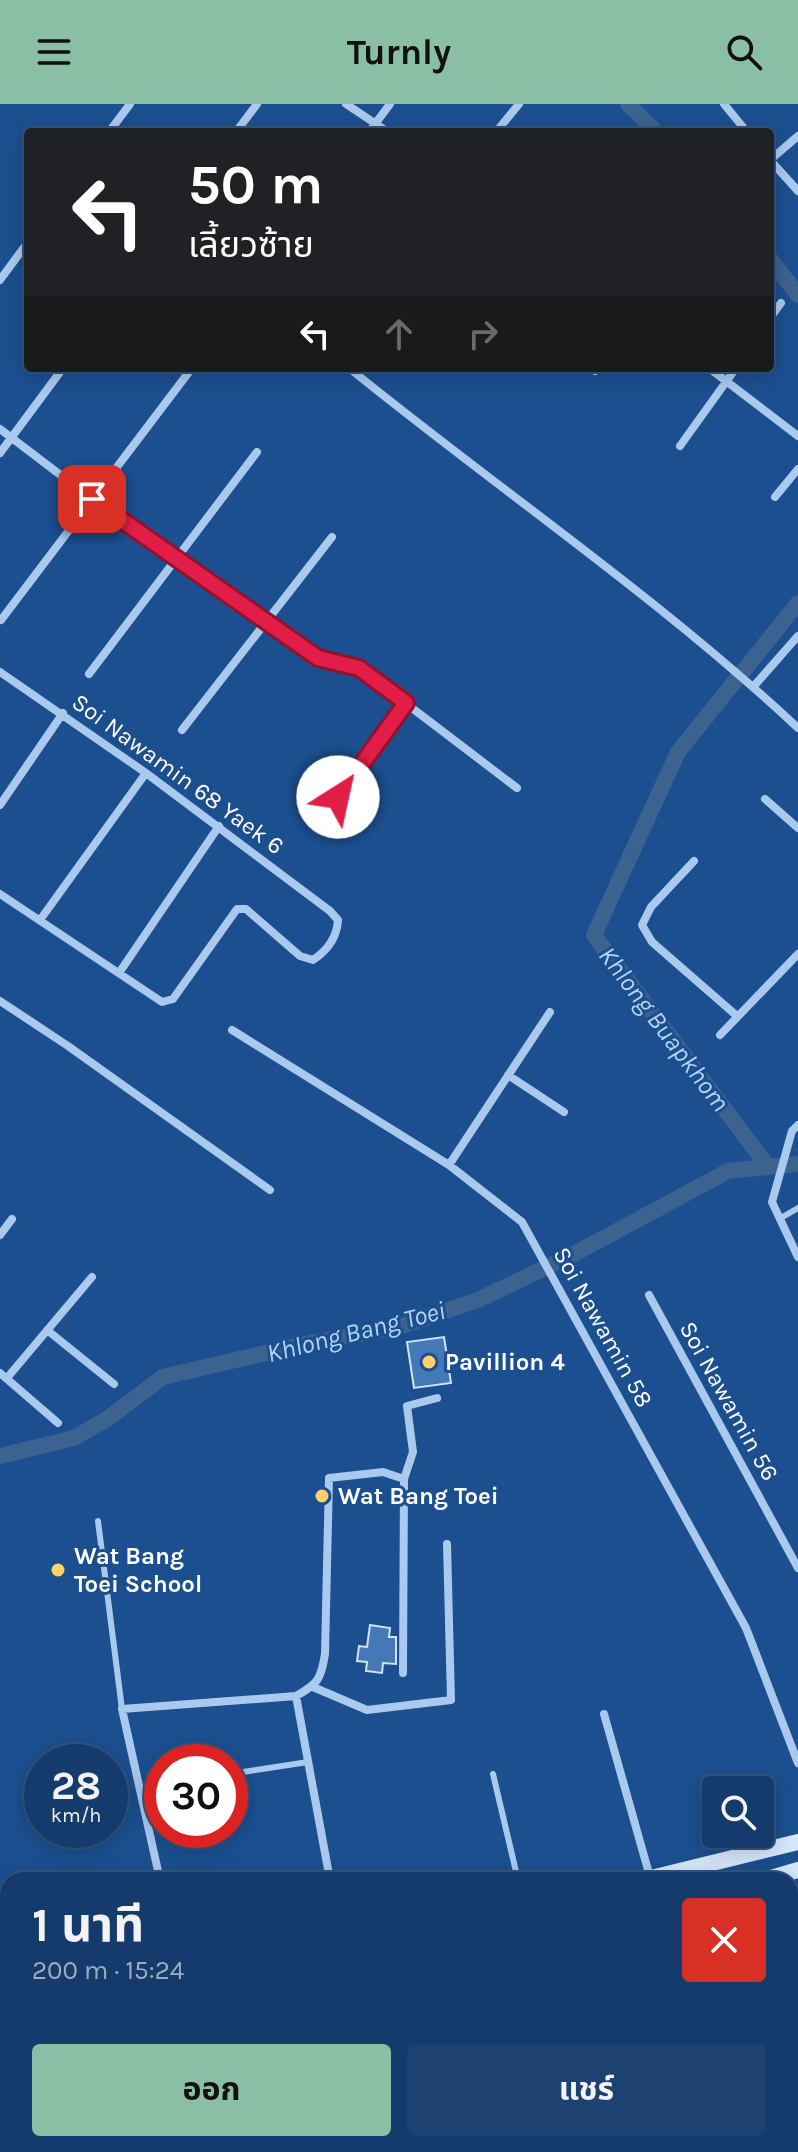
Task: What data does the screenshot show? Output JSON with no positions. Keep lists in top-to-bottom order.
{
  "streets": {
    "street": ["Soi Nawamin 68 Yaek 6", "Soi Nawamin 58", "Soi Nawamin 56"]
  },
  "water": ["Khlong Buapkhom", "Khlong Bang Toei"],
  "places": ["Pavillion 4", "Wat Bang Toei", "Wat Bang Toei School"],
  "page": {
    "header": "Turnly",
    "turn": ["50 m", "เลี้ยวซ้าย"],
    "speed": "28 km/h",
    "limit": "30",
    "heading": ["1 นาที", "200 m · 15:24"],
    "buttons": ["ออก", "แชร์"]
  }
}
